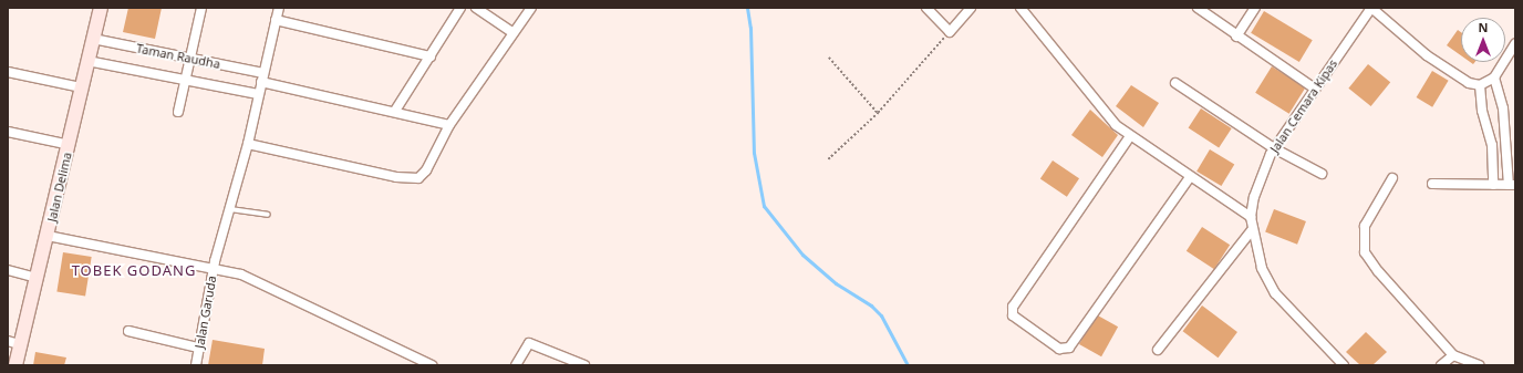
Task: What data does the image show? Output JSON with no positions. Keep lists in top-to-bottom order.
{
  "streets": {
    "main road": ["Jalan Delima"],
    "street": ["Taman Raudha", "Jalan Cemara Kipas", "Jalan Garuda"]
  },
  "crossings": [
    ["Taman Raudha", "Jalan Delima"],
    ["Jalan Delima", "Jalan Garuda"]
  ],
  "districts": ["TOBEK GODANG"],
  "north": "top"
}
